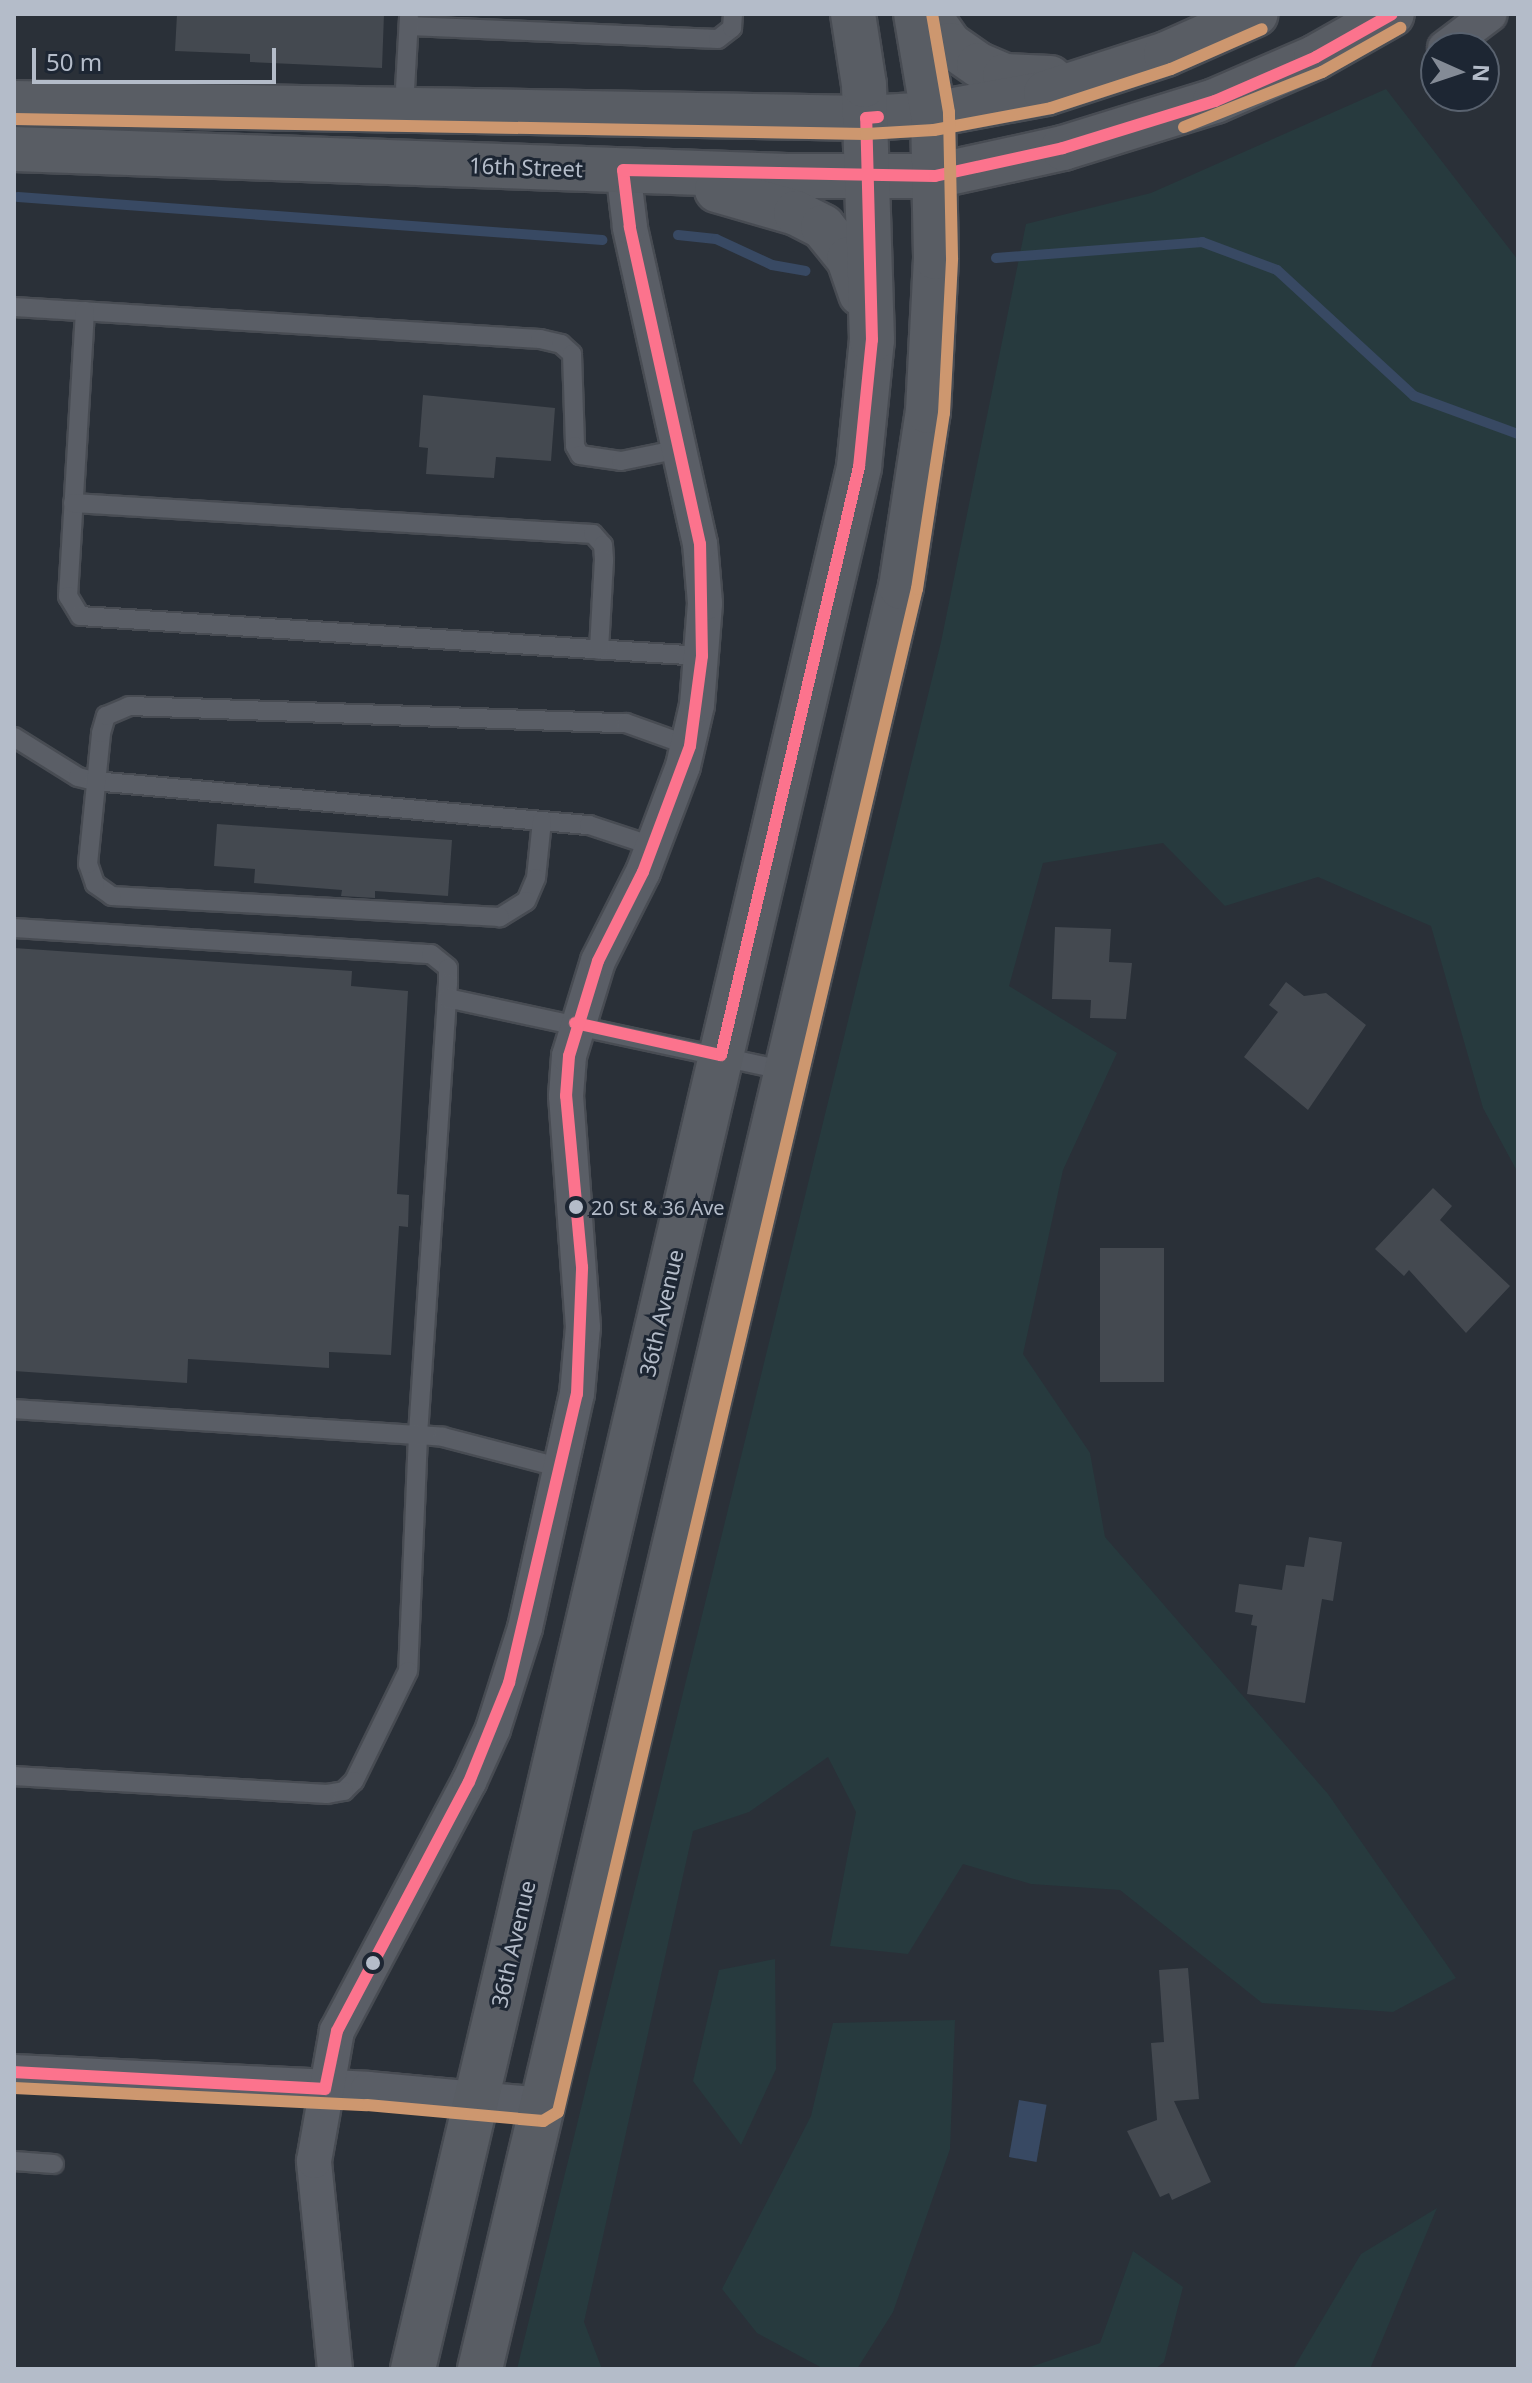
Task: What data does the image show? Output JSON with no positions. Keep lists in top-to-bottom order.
{
  "streets": {
    "main road": ["16th Street", "36th Avenue"]
  },
  "crossings": [
    ["16th Street", "36th Avenue"]
  ],
  "places": ["20 St & 36 Ave"],
  "lines": ["transit line 20"],
  "scale_bar": "50 m",
  "north": "right"
}
